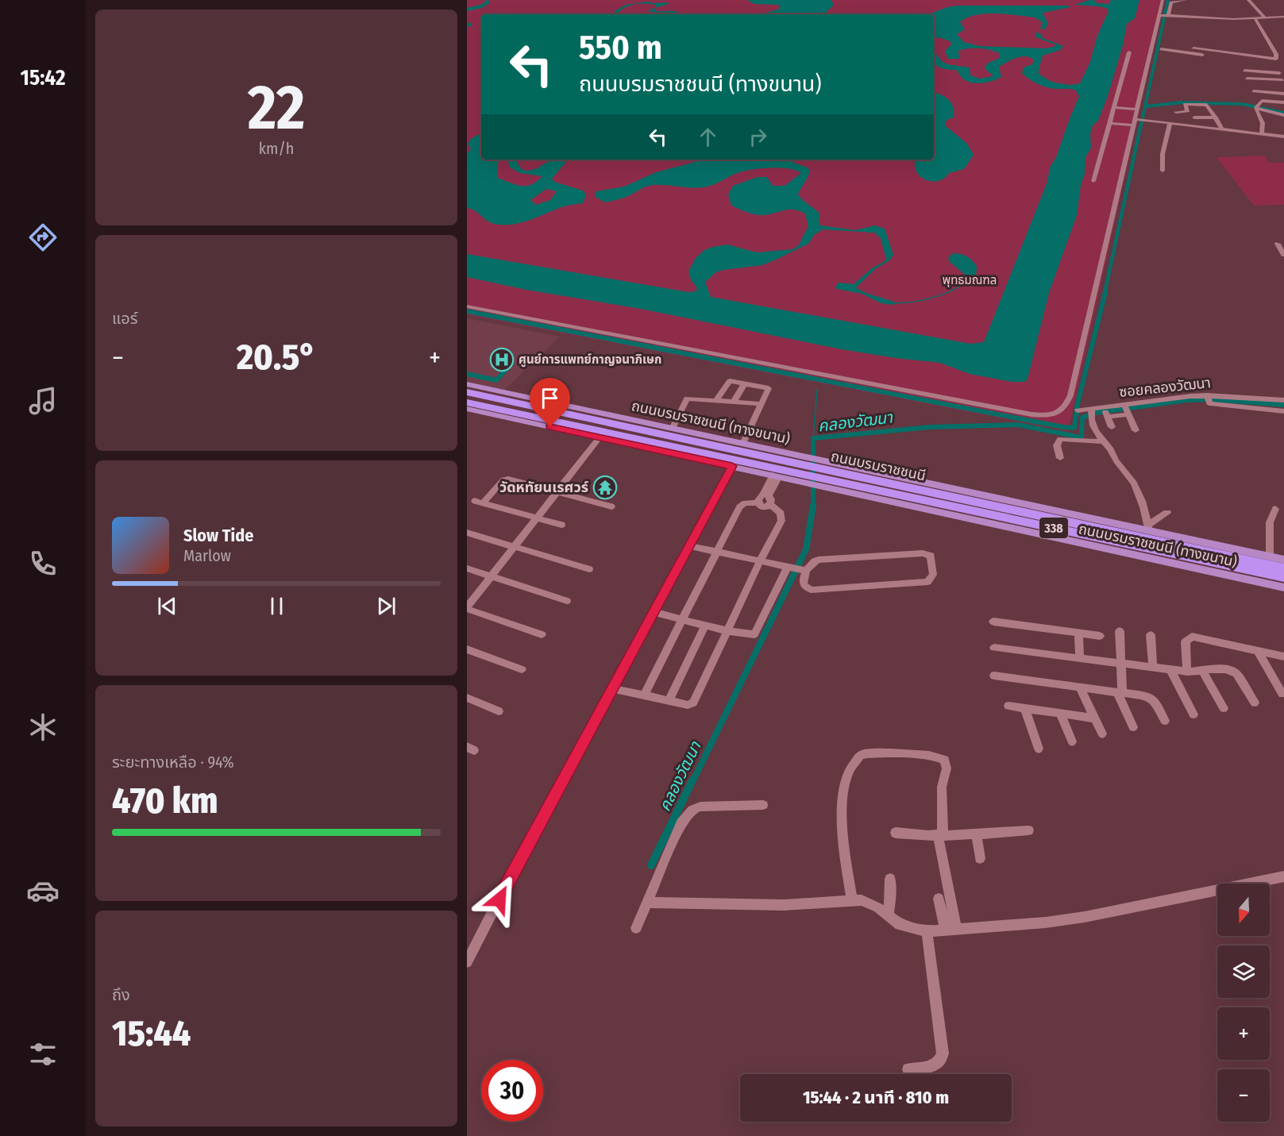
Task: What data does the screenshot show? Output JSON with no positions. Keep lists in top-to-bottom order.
{
  "streets": {
    "highway": ["ถนนบรมราชชนนี", "338"],
    "main road": ["ถนนบรมราชชนนี (ทางขนาน)"],
    "street": ["ซอยคลองวัฒนา"]
  },
  "crossings": [
    ["ถนนบรมราชชนนี (ทางขนาน)", "ถนนบรมราชชนนี"]
  ],
  "water": ["คลองวัฒนา"],
  "parks": ["พุทธมณฑล"],
  "places": {
    "hospital": ["ศูนย์การแพทย์กาญจนาภิเษก"],
    "temple": ["วัดหทัยนเรศวร์"]
  },
  "north": "bottom",
  "page": {
    "tabs": "15:42",
    "tile": [
      ["22", "km/h"],
      "แอร์",
      ["ระยะทางเหลือ · 94%", "470 km"],
      ["ถึง", "15:44"]
    ],
    "turn": ["550 m", "ถนนบรมราชชนนี (ทางขนาน)"],
    "heat": ["−", "20.5°", "+"],
    "song": ["Slow Tide", "Marlow"],
    "map_buttons": ["+", "−"],
    "limit": "30",
    "trip": "15:44 · 2 นาที · 810 m"
  }
}
